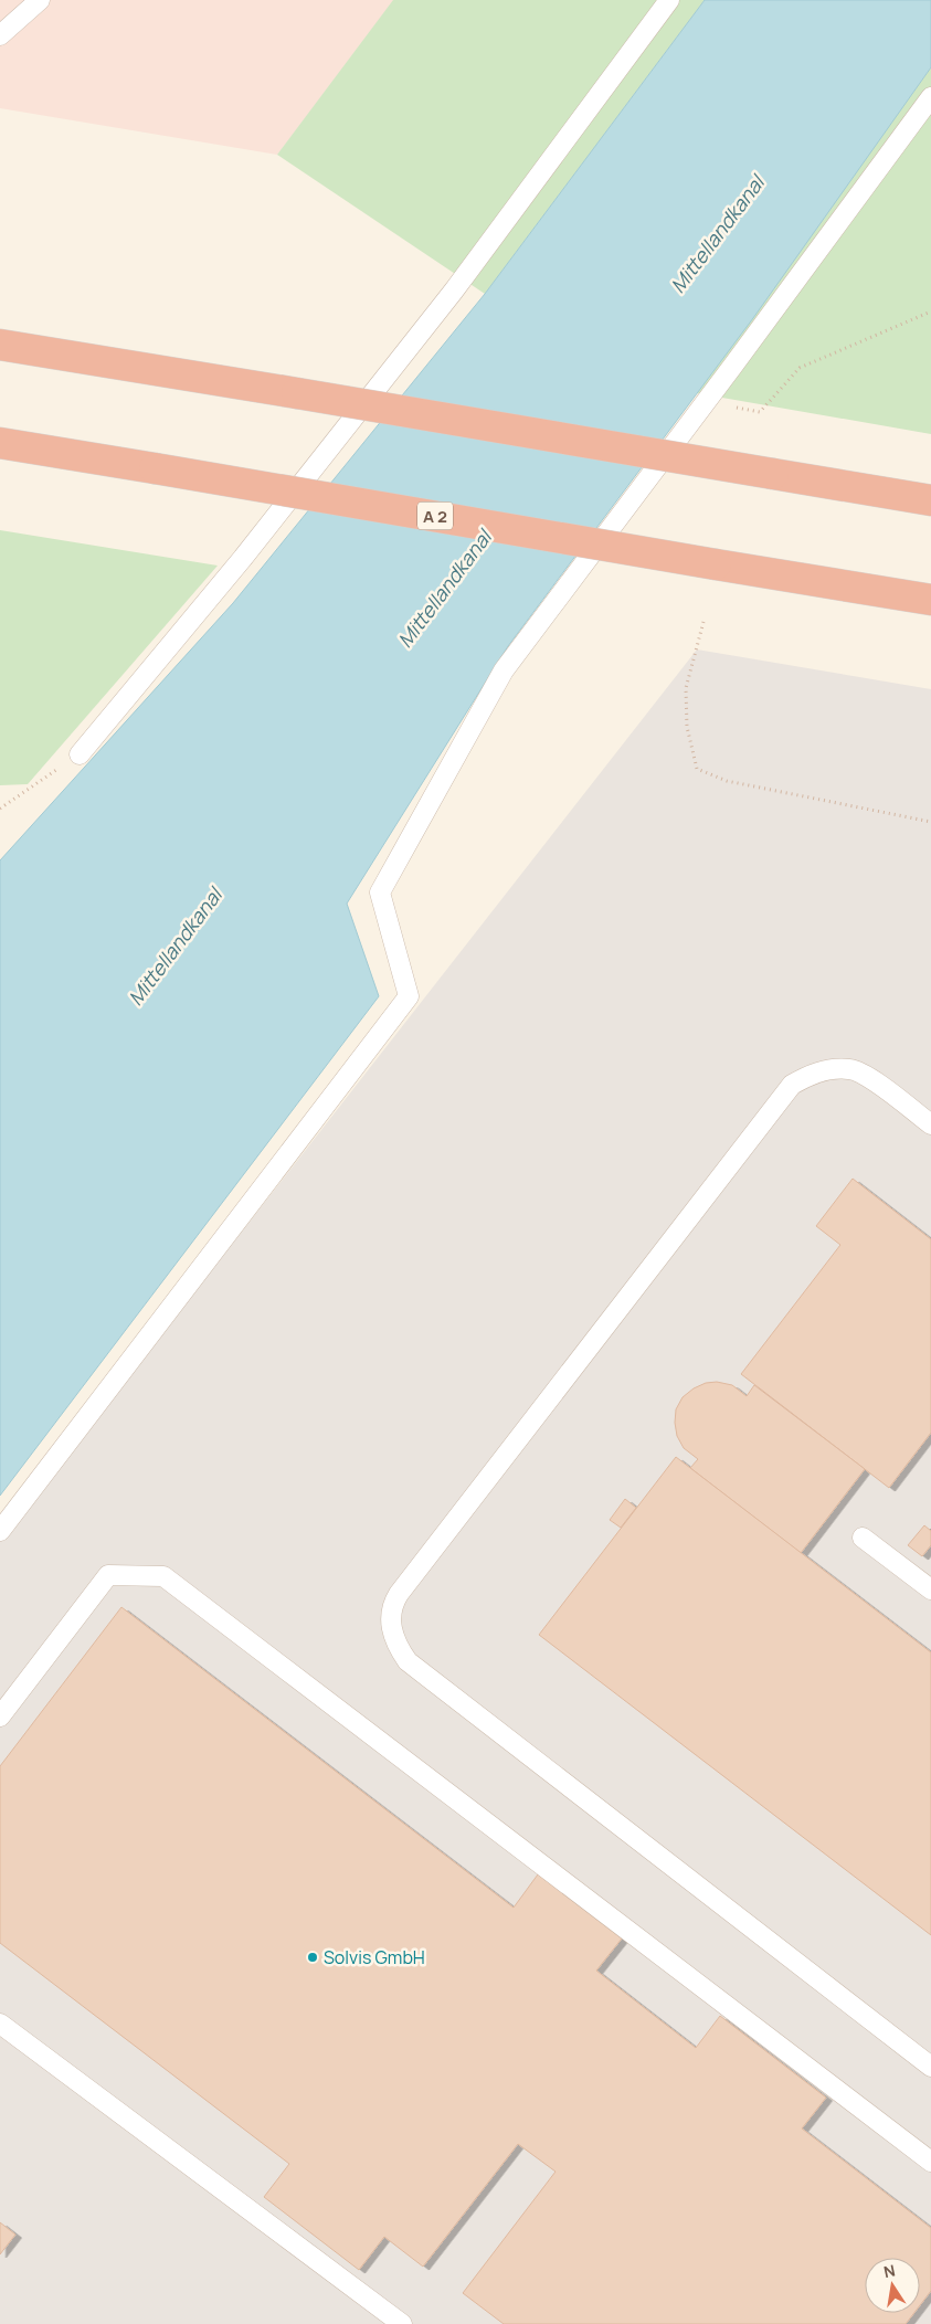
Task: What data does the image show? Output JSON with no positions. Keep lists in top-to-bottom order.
{
  "streets": {
    "highway": ["A 2"]
  },
  "water": ["Mittellandkanal"],
  "places": ["Solvis GmbH"],
  "north": "top"
}
